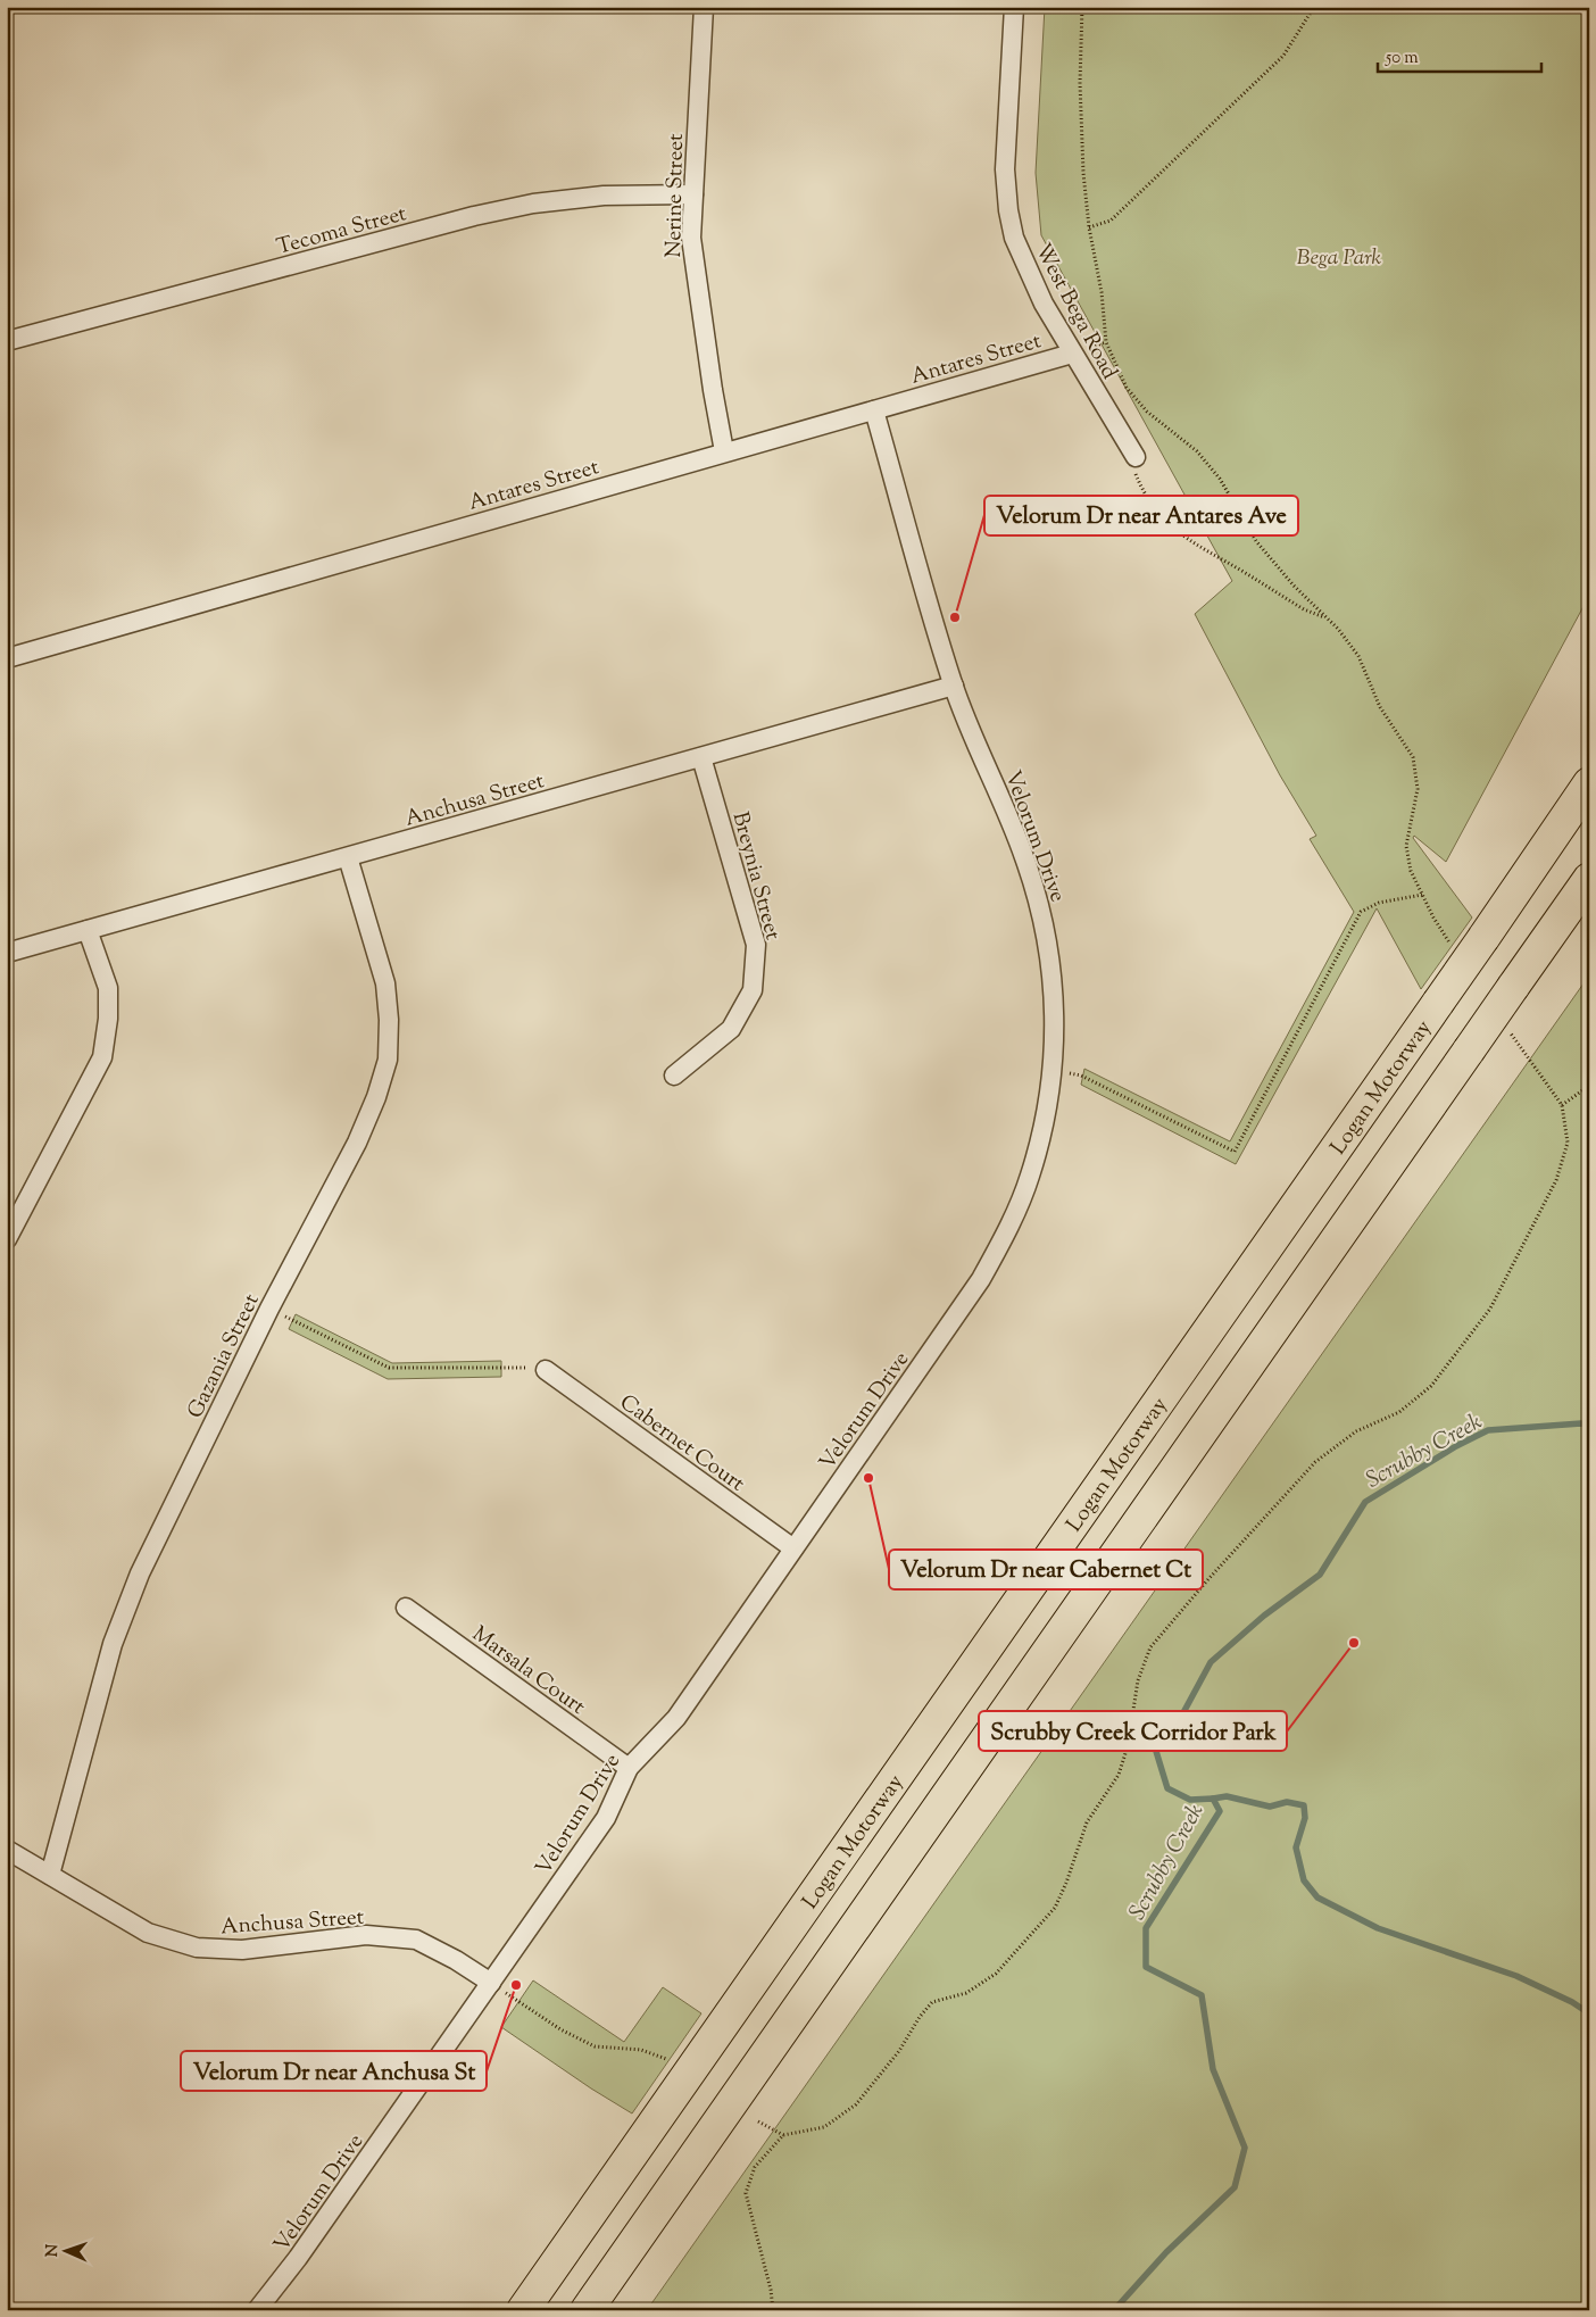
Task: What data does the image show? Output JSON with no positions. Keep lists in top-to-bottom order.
{
  "streets": {
    "highway": ["Logan Motorway"],
    "street": [
      "Nerine Street",
      "Tecoma Street",
      "West Bega Road",
      "Antares Street",
      "Anchusa Street",
      "Velorum Drive",
      "Breynia Street",
      "Gazania Street",
      "Cabernet Court",
      "Marsala Court"
    ]
  },
  "crossings": [
    ["Nerine Street", "Tecoma Street"],
    ["Nerine Street", "Antares Street"],
    ["West Bega Road", "Antares Street"],
    ["Antares Street", "Velorum Drive"],
    ["Anchusa Street", "Velorum Drive"],
    ["Anchusa Street", "Breynia Street"],
    ["Anchusa Street", "Gazania Street"],
    ["Velorum Drive", "Cabernet Court"],
    ["Velorum Drive", "Marsala Court"]
  ],
  "water": ["Scrubby Creek"],
  "parks": ["Bega Park"],
  "places": [
    "Velorum Dr near Antares Ave",
    "Velorum Dr near Cabernet Ct",
    "Scrubby Creek Corridor Park",
    "Velorum Dr near Anchusa St"
  ],
  "scale_bar": "50 m",
  "north": "left"
}
